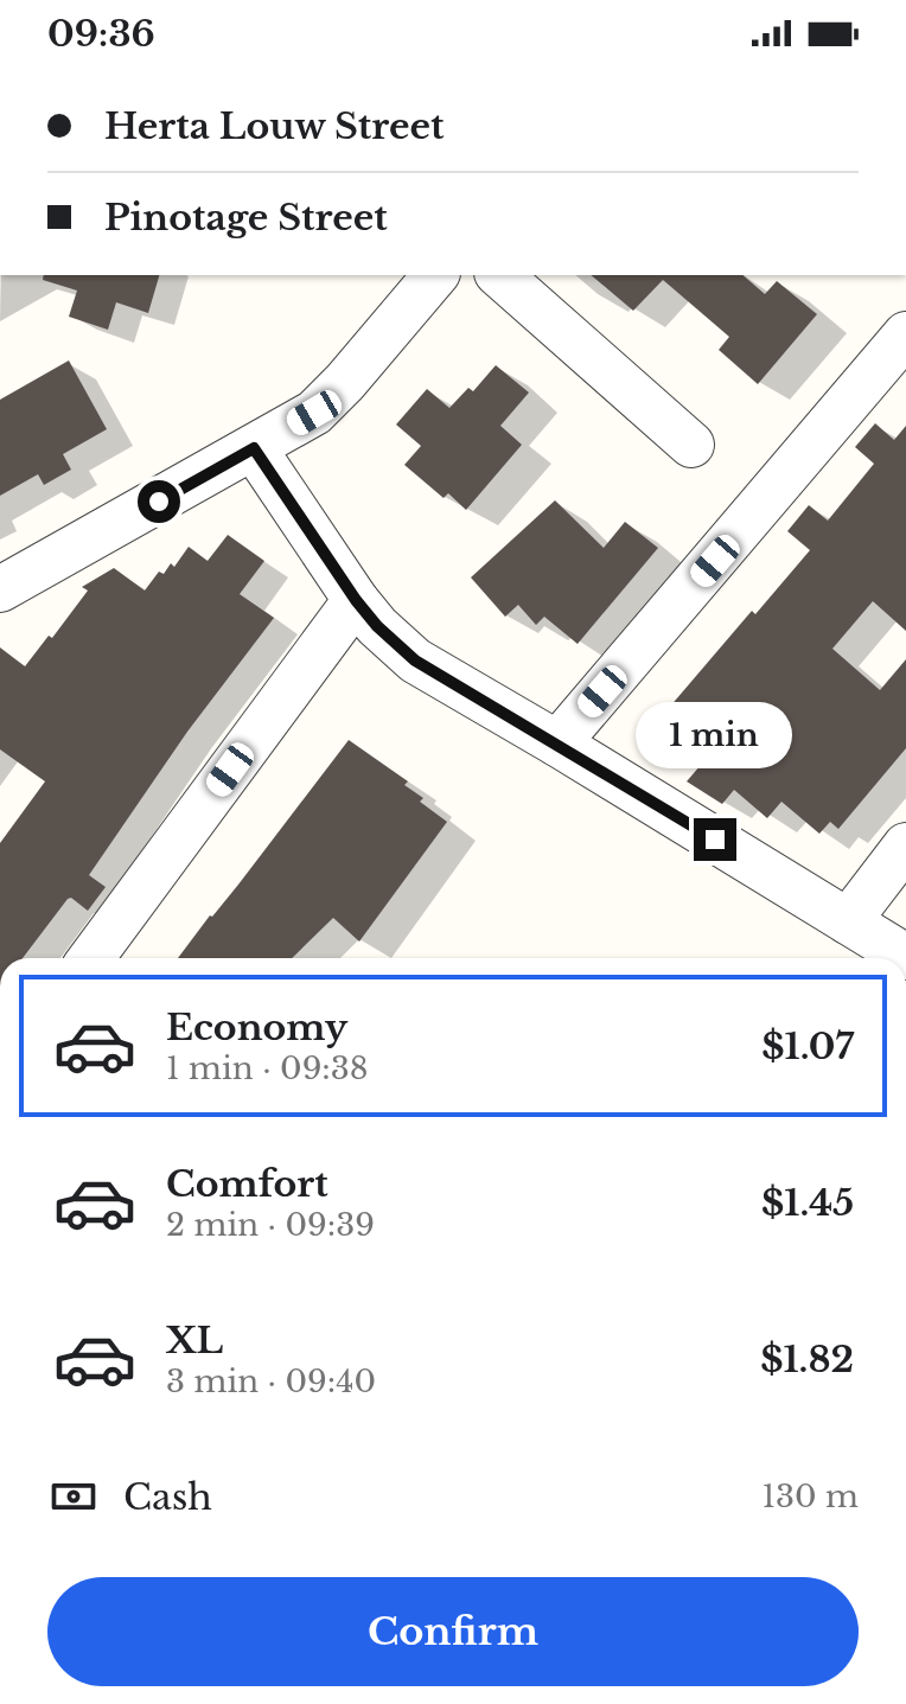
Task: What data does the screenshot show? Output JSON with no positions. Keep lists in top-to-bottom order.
{
  "page": {
    "status": "09:36",
    "banner": ["Herta Louw Street", "Pinotage Street"],
    "bubble": "1 min",
    "list": [
      {
        "name": "Economy",
        "note": "1 min · 09:38",
        "value": "$1.07"
      },
      {
        "name": "Comfort",
        "note": "2 min · 09:39",
        "value": "$1.45"
      },
      {
        "name": "XL",
        "note": "3 min · 09:40",
        "value": "$1.82"
      }
    ],
    "pay": ["Cash", "130 m"],
    "buttons": "Confirm"
  }
}
